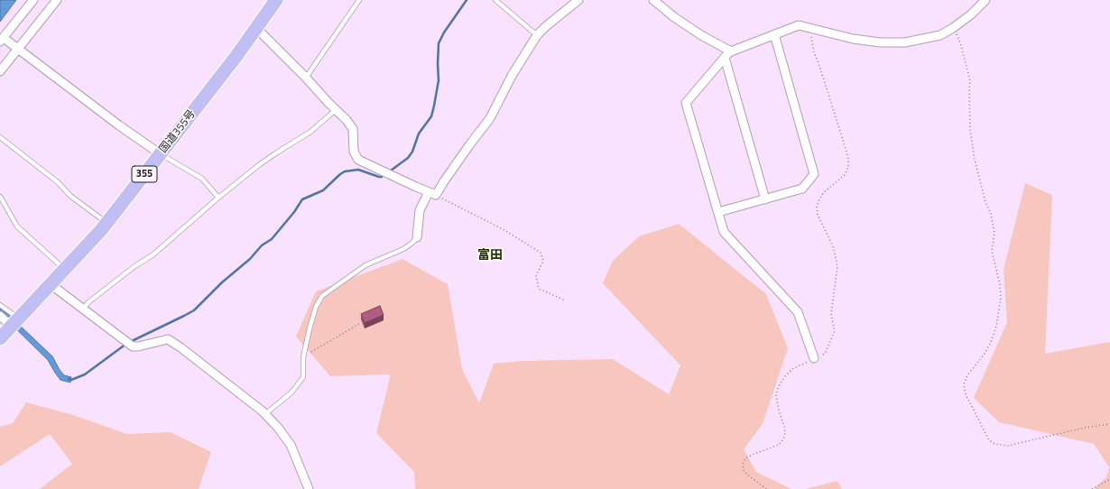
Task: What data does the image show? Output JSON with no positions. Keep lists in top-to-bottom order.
{
  "streets": {
    "highway": ["国道355号", "355"]
  },
  "districts": ["富田"]
}
